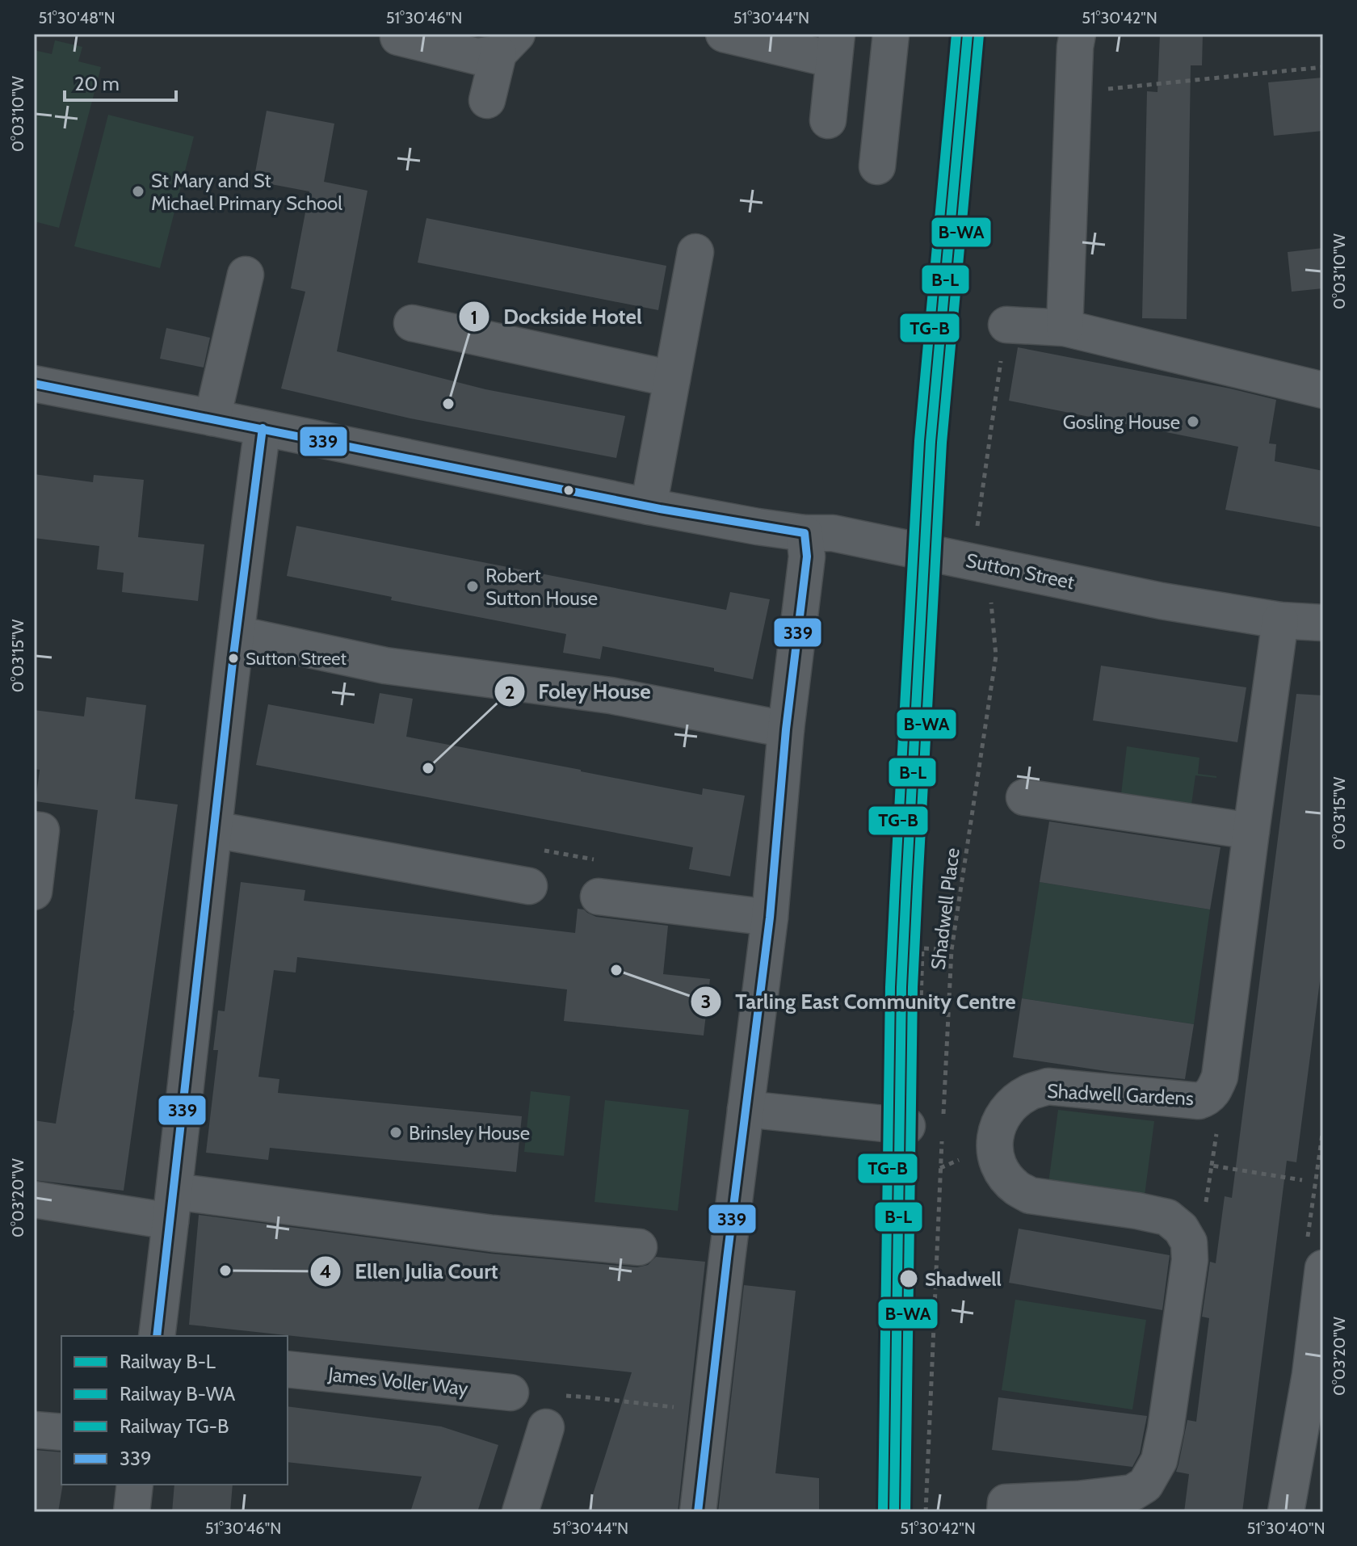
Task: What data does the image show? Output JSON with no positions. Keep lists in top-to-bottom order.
{
  "streets": {
    "street": ["Sutton Street", "Shadwell Gardens", "James Voller Way"],
    "path": ["Shadwell Place"]
  },
  "crossings": [
    ["Sutton Street", "Shadwell Gardens"]
  ],
  "places": [
    "St Mary and St Michael Primary School",
    "Dockside Hotel",
    "Gosling House",
    "Robert Sutton House",
    "Sutton Street",
    "Foley House",
    "Tarling East Community Centre",
    "Brinsley House",
    "Ellen Julia Court",
    "Shadwell"
  ],
  "lines": [
    "rail line B-L",
    "rail line TG-B",
    "rail line B-WA",
    "transit line 339"
  ],
  "legend": [
    "Railway B-L",
    "Railway B-WA",
    "Railway TG-B",
    "339"
  ],
  "scale_bar": "20 m",
  "coordinates": [
    "51°30'48\"N",
    "51°30'46\"N",
    "51°30'44\"N",
    "51°30'42\"N",
    "0°03'10\"W",
    "0°03'15\"W",
    "0°03'20\"W",
    "51°30'40\"N"
  ]
}
